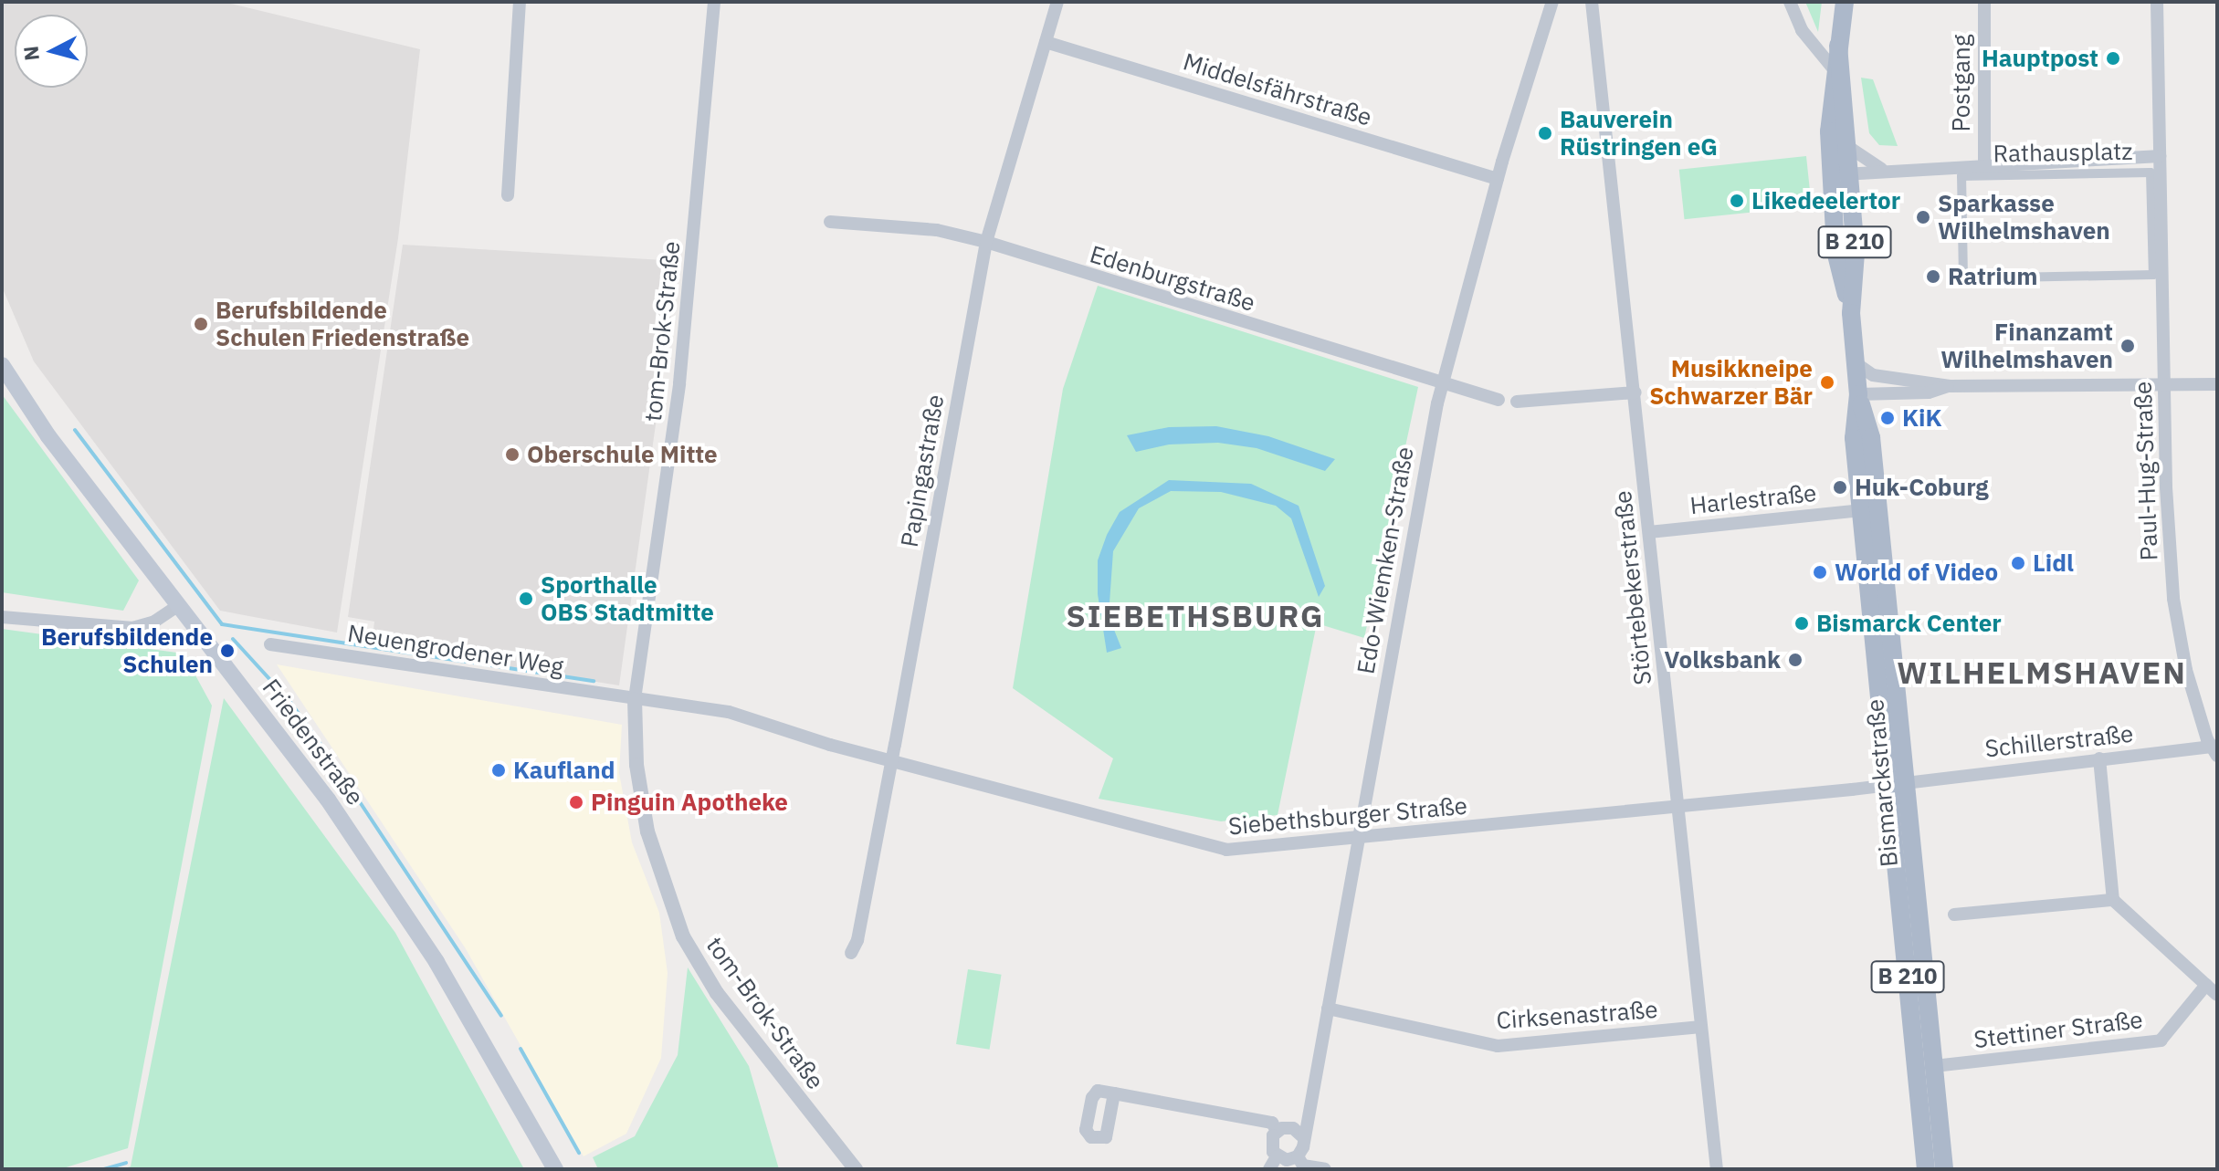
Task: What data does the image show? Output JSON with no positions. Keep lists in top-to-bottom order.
{
  "streets": {
    "main road": ["B 210", "Friedenstraße", "Bismarckstraße"],
    "street": [
      "Postgang",
      "Middelsfährstraße",
      "Rathausplatz",
      "Edenburgstraße",
      "tom-Brok-Straße",
      "Papingastraße",
      "Paul-Hug-Straße",
      "Harlestraße",
      "Edo-Wiemken-Straße",
      "Störtebekerstraße",
      "Neuengrodener Weg",
      "Schillerstraße",
      "Siebethsburger Straße",
      "Cirksenastraße",
      "Stettiner Straße"
    ]
  },
  "crossings": [
    ["Postgang", "Rathausplatz"],
    ["Middelsfährstraße", "Papingastraße"],
    ["Middelsfährstraße", "Edo-Wiemken-Straße"],
    ["Rathausplatz", "Paul-Hug-Straße"],
    ["Rathausplatz", "Bismarckstraße"],
    ["Edenburgstraße", "Papingastraße"],
    ["Edenburgstraße", "Edo-Wiemken-Straße"],
    ["tom-Brok-Straße", "Neuengrodener Weg"],
    ["tom-Brok-Straße", "Siebethsburger Straße"],
    ["Papingastraße", "Siebethsburger Straße"],
    ["Paul-Hug-Straße", "Schillerstraße"],
    ["Harlestraße", "Störtebekerstraße"],
    ["Harlestraße", "Bismarckstraße"],
    ["Edo-Wiemken-Straße", "Siebethsburger Straße"],
    ["Edo-Wiemken-Straße", "Cirksenastraße"],
    ["Störtebekerstraße", "Siebethsburger Straße"],
    ["Störtebekerstraße", "Cirksenastraße"],
    ["Neuengrodener Weg", "Siebethsburger Straße"],
    ["Schillerstraße", "Bismarckstraße"],
    ["Schillerstraße", "Siebethsburger Straße"],
    ["Bismarckstraße", "Siebethsburger Straße"],
    ["Bismarckstraße", "Stettiner Straße"]
  ],
  "districts": ["SIEBETHSBURG", "WILHELMSHAVEN"],
  "places": [
    "Hauptpost",
    "Bauverein Rüstringen eG",
    "Likedeelertor",
    "Sparkasse Wilhelmshaven",
    "Ratrium",
    "Berufsbildende Schulen Friedenstraße",
    "Finanzamt Wilhelmshaven",
    "Musikkneipe Schwarzer Bär",
    "KiK",
    "Oberschule Mitte",
    "Huk-Coburg",
    "Lidl",
    "World of Video",
    "Sporthalle OBS Stadtmitte",
    "Bismarck Center",
    "Berufsbildende Schulen",
    "Volksbank",
    "Kaufland",
    "Pinguin Apotheke"
  ],
  "north": "left"
}
